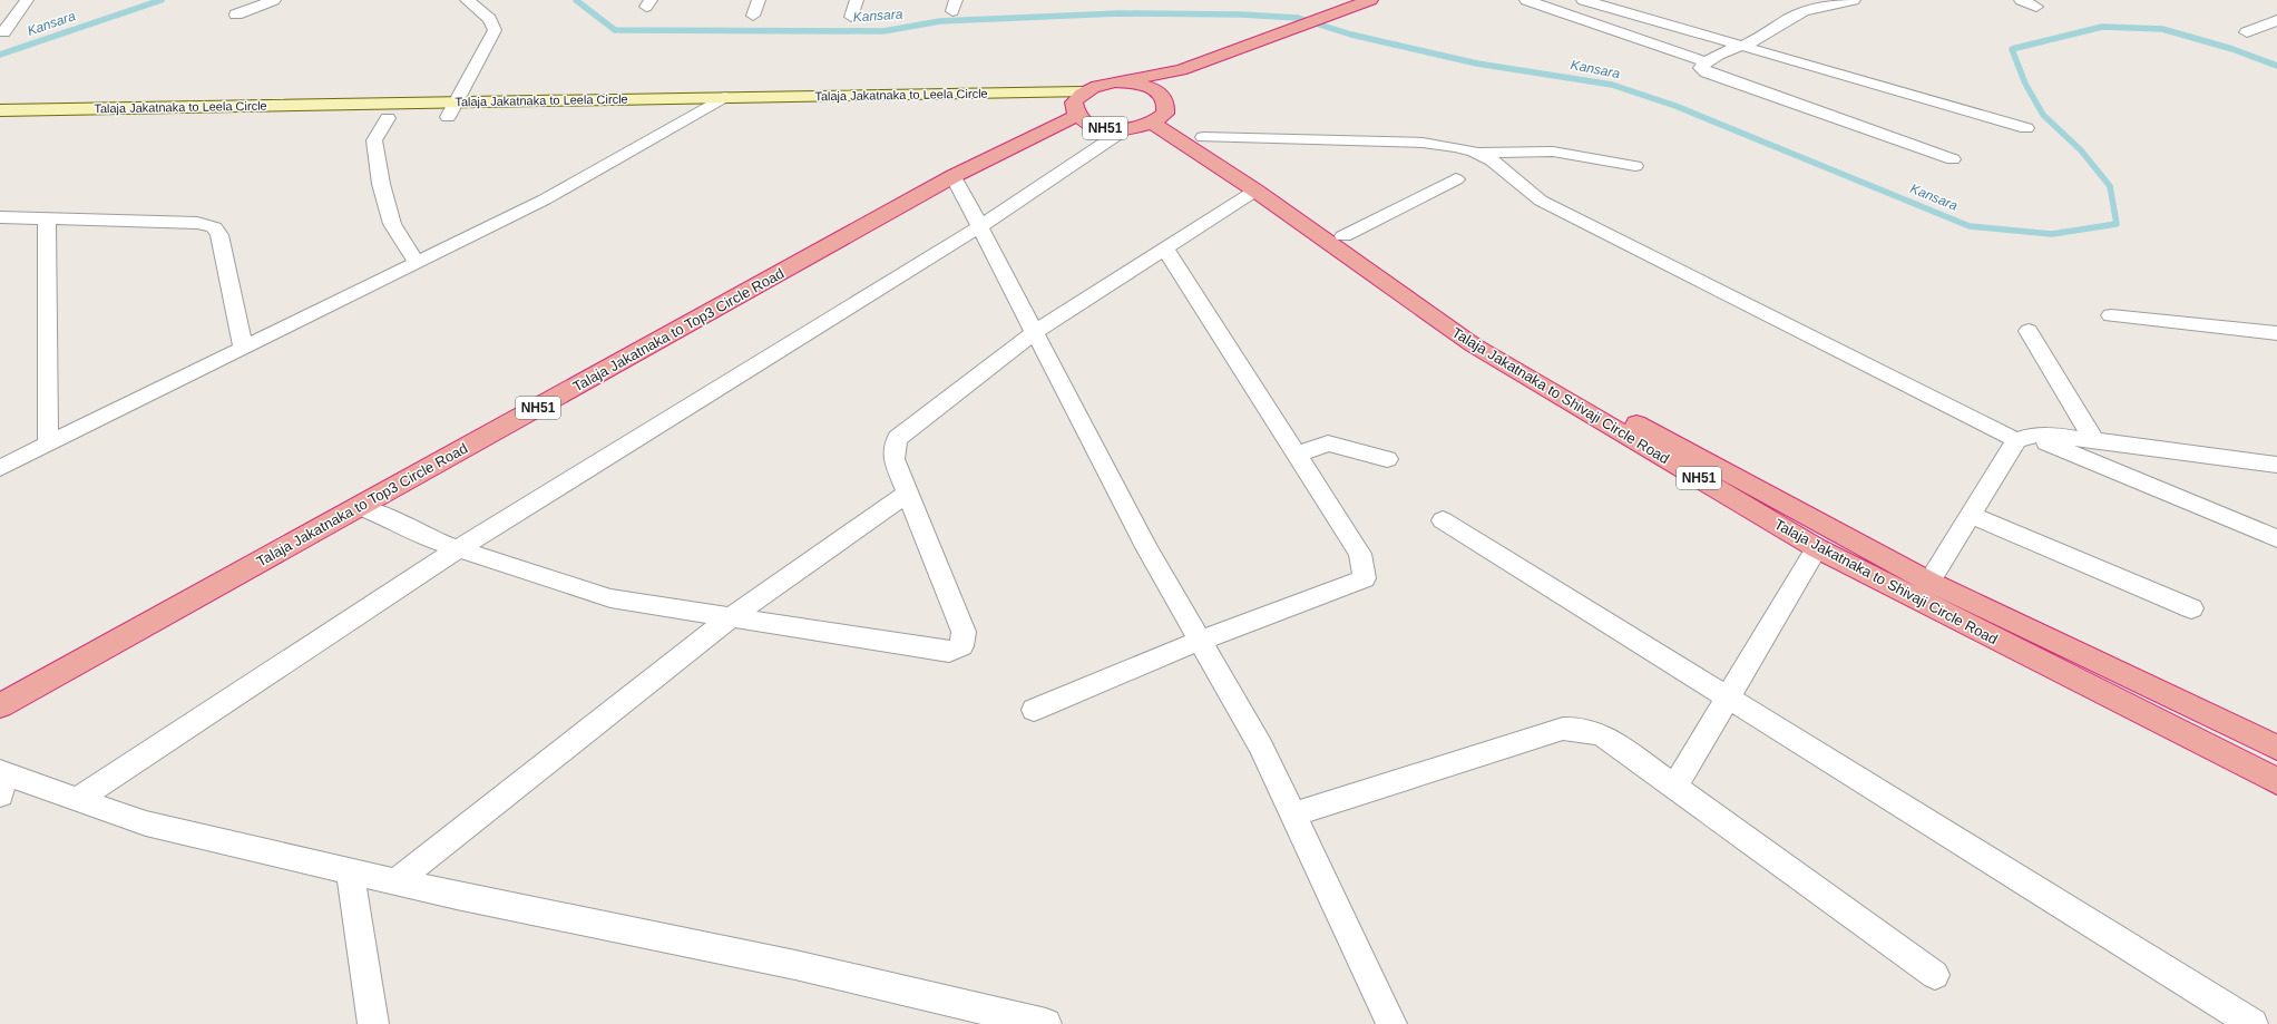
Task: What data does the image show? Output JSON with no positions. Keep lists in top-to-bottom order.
{
  "streets": {
    "highway": ["NH51", "Talaja Jakatnaka to Top3 Circle Road", "Talaja Jakatnaka to Shivaji Circle Road"],
    "main road": ["Talaja Jakatnaka to Leela Circle"]
  },
  "crossings": [
    ["Talaja Jakatnaka to Leela Circle", "NH51"],
    ["Talaja Jakatnaka to Leela Circle", "Talaja Jakatnaka to Top3 Circle Road"],
    ["Talaja Jakatnaka to Leela Circle", "Talaja Jakatnaka to Shivaji Circle Road"],
    ["NH51", "Talaja Jakatnaka to Top3 Circle Road"],
    ["NH51", "Talaja Jakatnaka to Shivaji Circle Road"],
    ["Talaja Jakatnaka to Top3 Circle Road", "Talaja Jakatnaka to Shivaji Circle Road"]
  ],
  "water": ["Kansara"]
}
